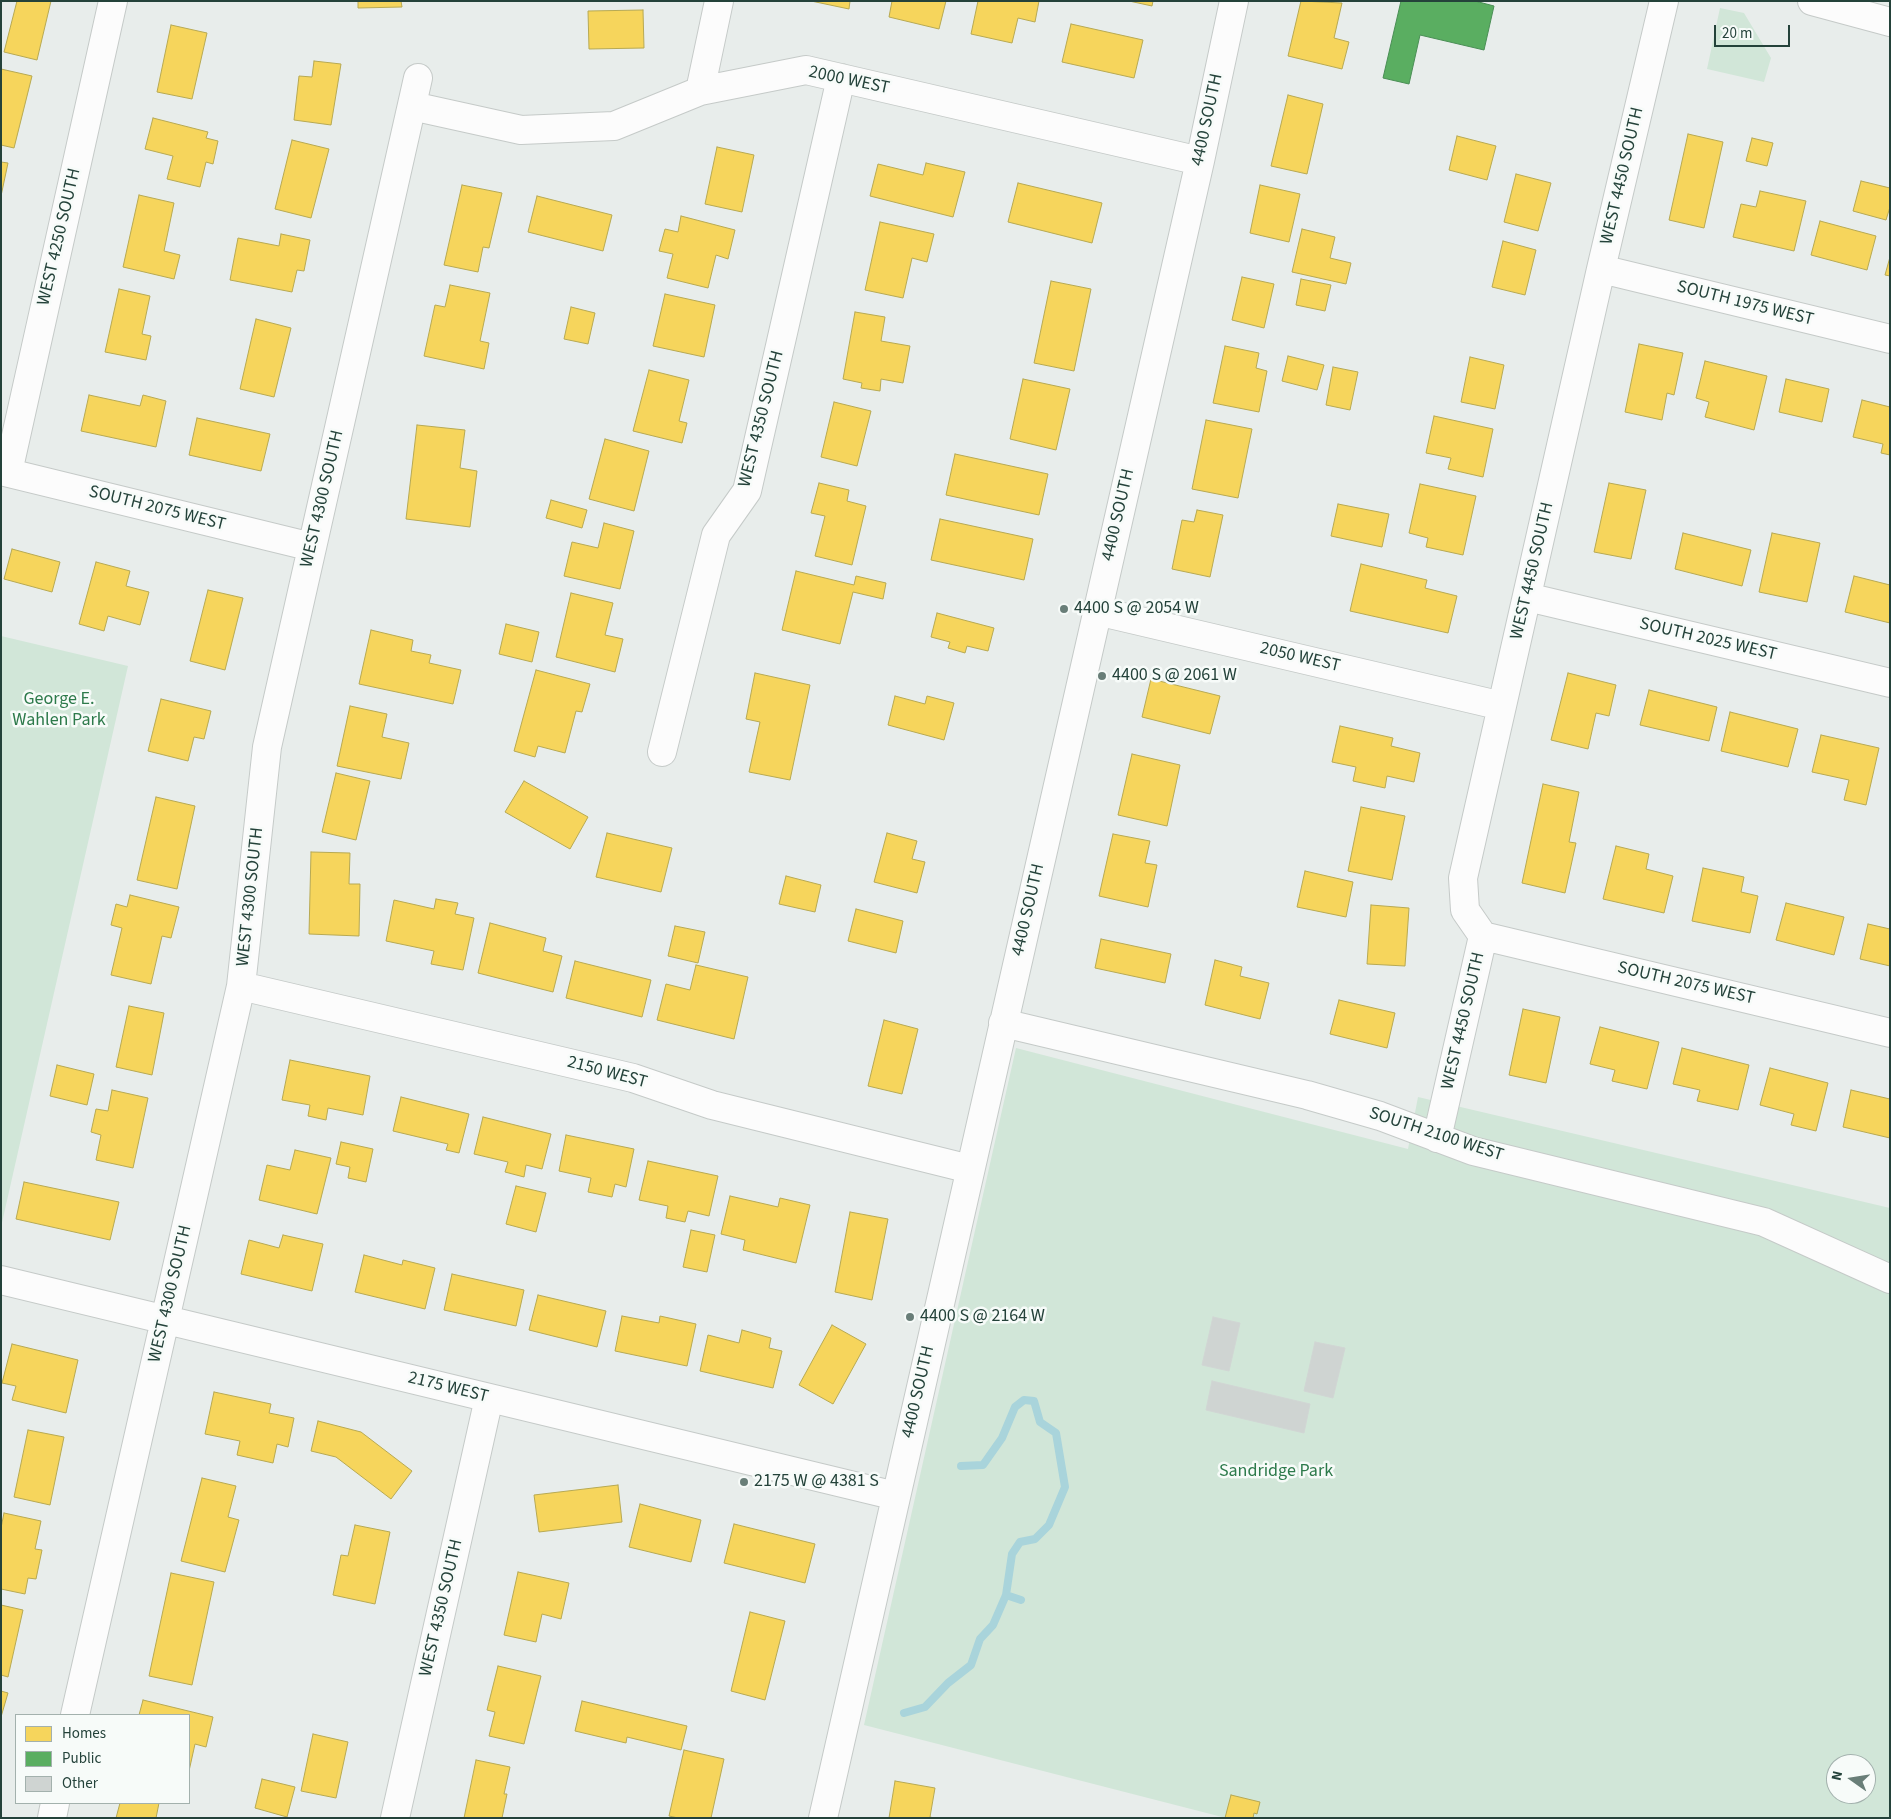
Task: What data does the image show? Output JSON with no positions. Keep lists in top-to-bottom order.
{
  "streets": {
    "street": [
      "2000 WEST",
      "4400 SOUTH",
      "WEST 4450 SOUTH",
      "WEST 4250 SOUTH",
      "SOUTH 1975 WEST",
      "WEST 4350 SOUTH",
      "WEST 4300 SOUTH",
      "SOUTH 2075 WEST",
      "SOUTH 2025 WEST",
      "2050 WEST",
      "2150 WEST",
      "SOUTH 2100 WEST",
      "2175 WEST"
    ]
  },
  "crossings": [
    ["2000 WEST", "4400 SOUTH"],
    ["2000 WEST", "WEST 4350 SOUTH"],
    ["2000 WEST", "WEST 4300 SOUTH"],
    ["4400 SOUTH", "2050 WEST"],
    ["4400 SOUTH", "2150 WEST"],
    ["4400 SOUTH", "SOUTH 2100 WEST"],
    ["4400 SOUTH", "2175 WEST"],
    ["WEST 4450 SOUTH", "SOUTH 1975 WEST"],
    ["WEST 4450 SOUTH", "SOUTH 2075 WEST"],
    ["WEST 4450 SOUTH", "SOUTH 2025 WEST"],
    ["WEST 4450 SOUTH", "2050 WEST"],
    ["WEST 4450 SOUTH", "SOUTH 2100 WEST"],
    ["WEST 4250 SOUTH", "SOUTH 2075 WEST"],
    ["WEST 4350 SOUTH", "2175 WEST"],
    ["WEST 4300 SOUTH", "SOUTH 2075 WEST"],
    ["WEST 4300 SOUTH", "2150 WEST"],
    ["WEST 4300 SOUTH", "2175 WEST"]
  ],
  "parks": ["George E. Wahlen Park", "Sandridge Park"],
  "places": [
    "4400 S @ 2054 W",
    "4400 S @ 2061 W",
    "4400 S @ 2164 W",
    "2175 W @ 4381 S"
  ],
  "legend": ["Homes", "Public", "Other"],
  "scale_bar": "20 m",
  "north": "left"
}
